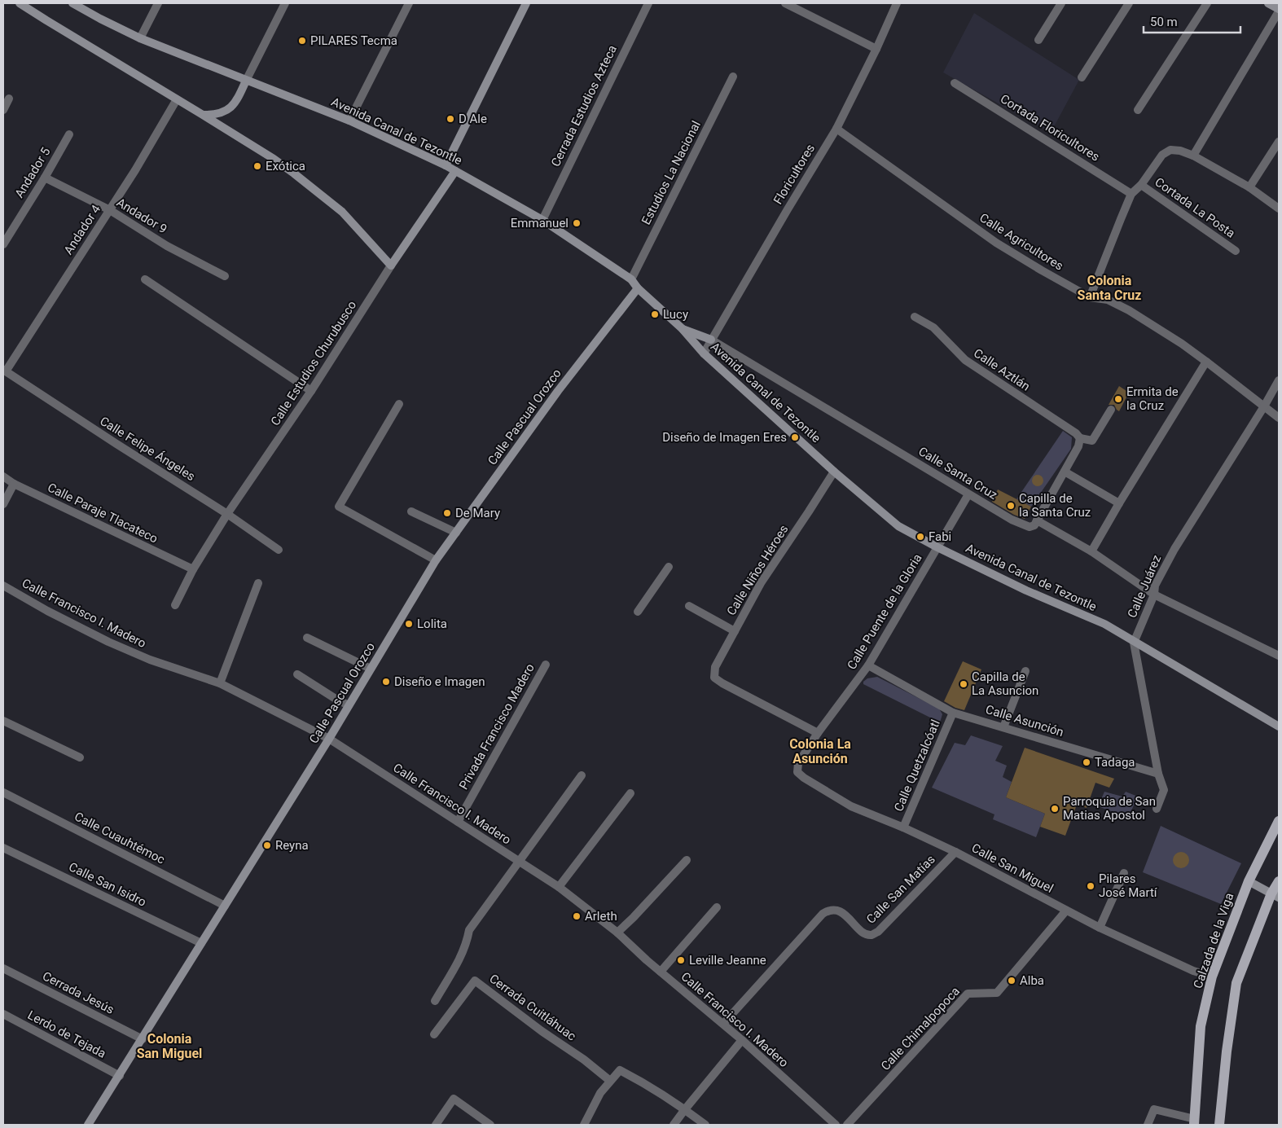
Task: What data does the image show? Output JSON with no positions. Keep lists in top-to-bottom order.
{
  "streets": {
    "main road": ["Calzada de la Viga"],
    "street": [
      "Cerrada Estudios Azteca",
      "Cortada Floricultores",
      "Avenida Canal de Tezontle",
      "Andador 5",
      "Estudios La Nacional",
      "Floricultores",
      "Cortada La Posta",
      "Andador 9",
      "Andador 4",
      "Calle Agricultores",
      "Calle Estudios Churubusco",
      "Calle Aztlán",
      "Calle Pascual Orozco",
      "Calle Felipe Ángeles",
      "Calle Santa Cruz",
      "Calle Paraje Tlacateco",
      "Calle Niños Héroes",
      "Calle Juárez",
      "Calle Puente de la Gloria",
      "Calle Francisco I. Madero",
      "Calle Asunción",
      "Privada Francisco Madero",
      "Calle Quetzalcóatl",
      "Calle Cuauhtémoc",
      "Calle San Miguel",
      "Calle San Isidro",
      "Calle San Matías",
      "Cerrada Jesús",
      "Cerrada Cuitláhuac",
      "Calle Chimalpopoca",
      "Lerdo de Tejada"
    ]
  },
  "crossings": [
    ["Cerrada Estudios Azteca", "Avenida Canal de Tezontle"],
    ["Avenida Canal de Tezontle", "Estudios La Nacional"],
    ["Avenida Canal de Tezontle", "Floricultores"],
    ["Avenida Canal de Tezontle", "Calle Estudios Churubusco"],
    ["Avenida Canal de Tezontle", "Calle Pascual Orozco"],
    ["Avenida Canal de Tezontle", "Calle Santa Cruz"],
    ["Avenida Canal de Tezontle", "Calle Niños Héroes"],
    ["Avenida Canal de Tezontle", "Calle Juárez"],
    ["Avenida Canal de Tezontle", "Calle Puente de la Gloria"],
    ["Andador 5", "Andador 9"],
    ["Floricultores", "Calle Agricultores"],
    ["Floricultores", "Calle Santa Cruz"],
    ["Andador 9", "Andador 4"],
    ["Andador 4", "Calle Felipe Ángeles"],
    ["Calle Agricultores", "Calle Juárez"],
    ["Calle Estudios Churubusco", "Calle Felipe Ángeles"],
    ["Calle Estudios Churubusco", "Calle Paraje Tlacateco"],
    ["Calle Pascual Orozco", "Calle Francisco I. Madero"],
    ["Calle Pascual Orozco", "Calle Cuauhtémoc"],
    ["Calle Pascual Orozco", "Calle San Isidro"],
    ["Calle Pascual Orozco", "Cerrada Jesús"],
    ["Calle Pascual Orozco", "Lerdo de Tejada"],
    ["Calle Santa Cruz", "Calle Puente de la Gloria"],
    ["Calle Niños Héroes", "Calle Puente de la Gloria"],
    ["Calle Puente de la Gloria", "Calle Asunción"],
    ["Calle Puente de la Gloria", "Calle San Miguel"],
    ["Calle Francisco I. Madero", "Privada Francisco Madero"],
    ["Calle Francisco I. Madero", "Calle San Matías"],
    ["Calle Asunción", "Calle Quetzalcóatl"],
    ["Calle Quetzalcóatl", "Calle San Miguel"],
    ["Calle San Miguel", "Calle San Matías"],
    ["Calle San Miguel", "Calzada de la Viga"],
    ["Calle San Miguel", "Calle Chimalpopoca"]
  ],
  "districts": ["Colonia Santa Cruz", "Colonia La Asunción", "Colonia San Miguel"],
  "places": [
    "PILARES Tecma",
    "D Ale",
    "Exótica",
    "Emmanuel",
    "Lucy",
    "Ermita de la Cruz",
    "Diseño de Imagen Eres",
    "Capilla de la Santa Cruz",
    "De Mary",
    "Fabi",
    "Lolita",
    "Diseño e Imagen",
    "Capilla de La Asuncion",
    "Tadaga",
    "Parroquia de San Matias Apostol",
    "Reyna",
    "Pilares José Martí",
    "Arleth",
    "Leville Jeanne",
    "Alba"
  ],
  "scale_bar": "50 m"
}
